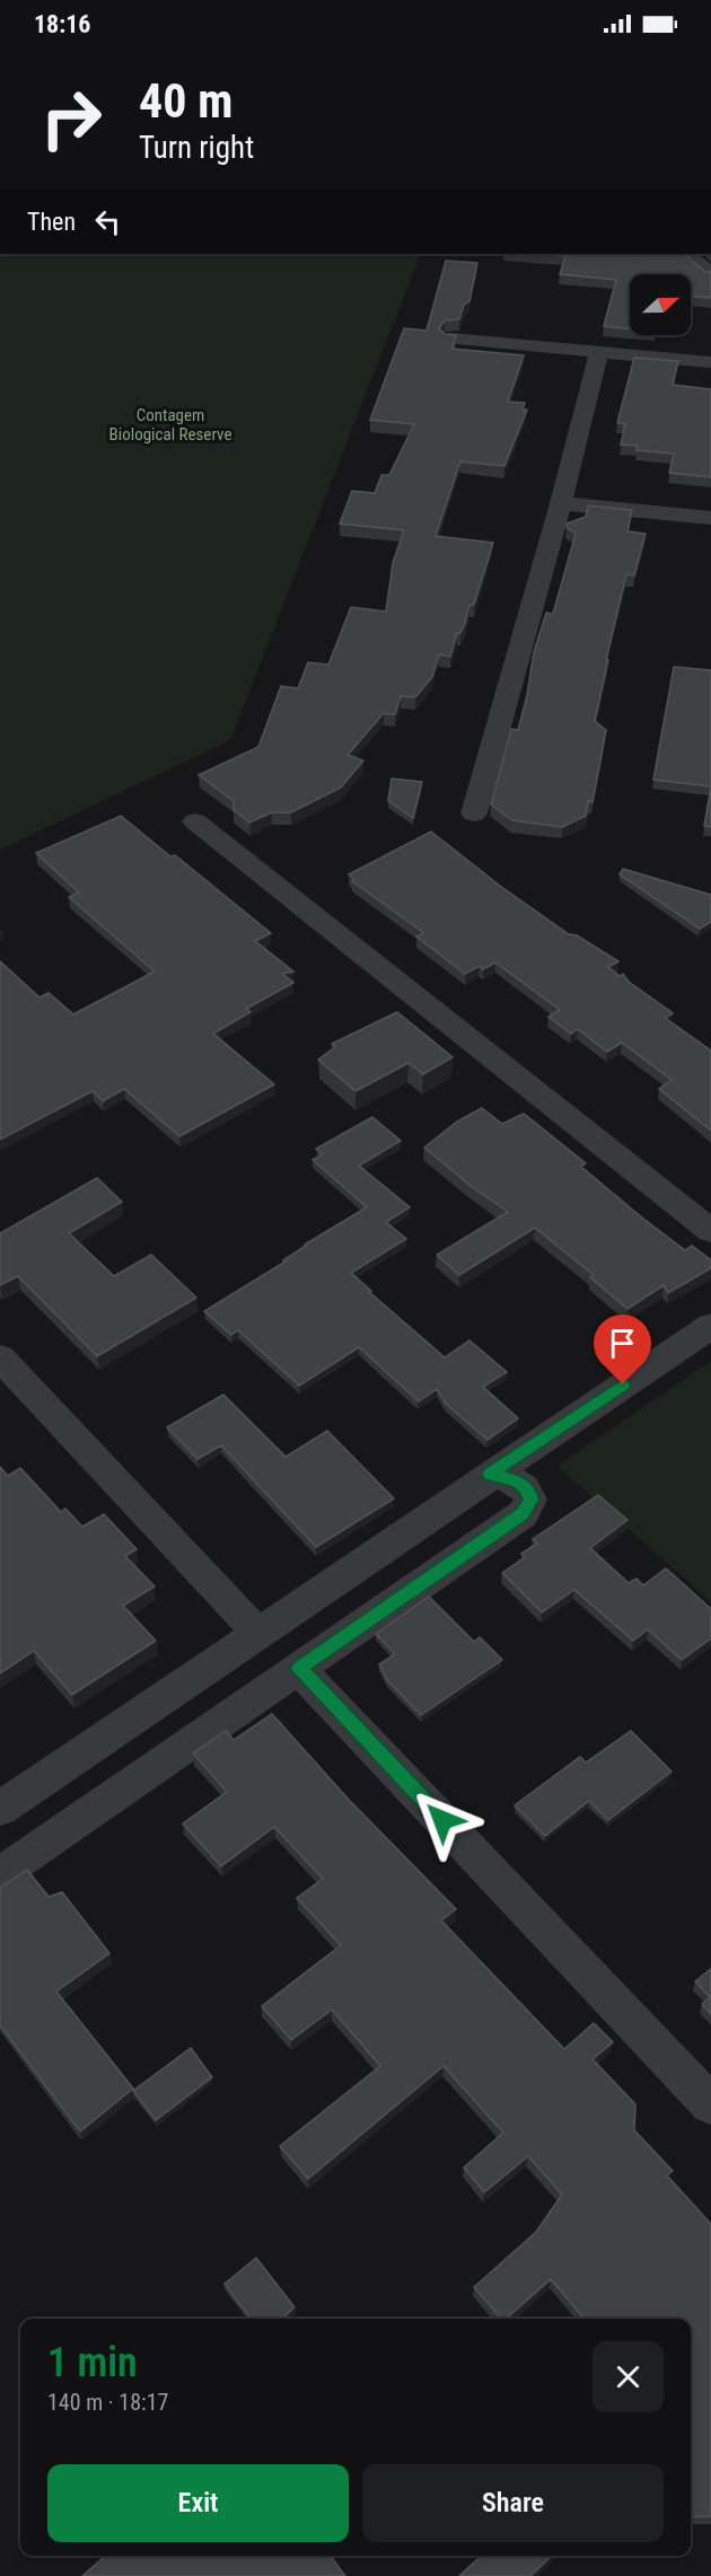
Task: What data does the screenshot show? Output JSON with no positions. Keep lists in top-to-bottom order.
{
  "parks": ["Contagem Biological Reserve"],
  "north": "right",
  "page": {
    "status": "18:16",
    "turn": ["40 m", "Turn right"],
    "then": "Then",
    "heading": ["1 min", "140 m · 18:17"],
    "buttons": ["Exit", "Share"]
  }
}
